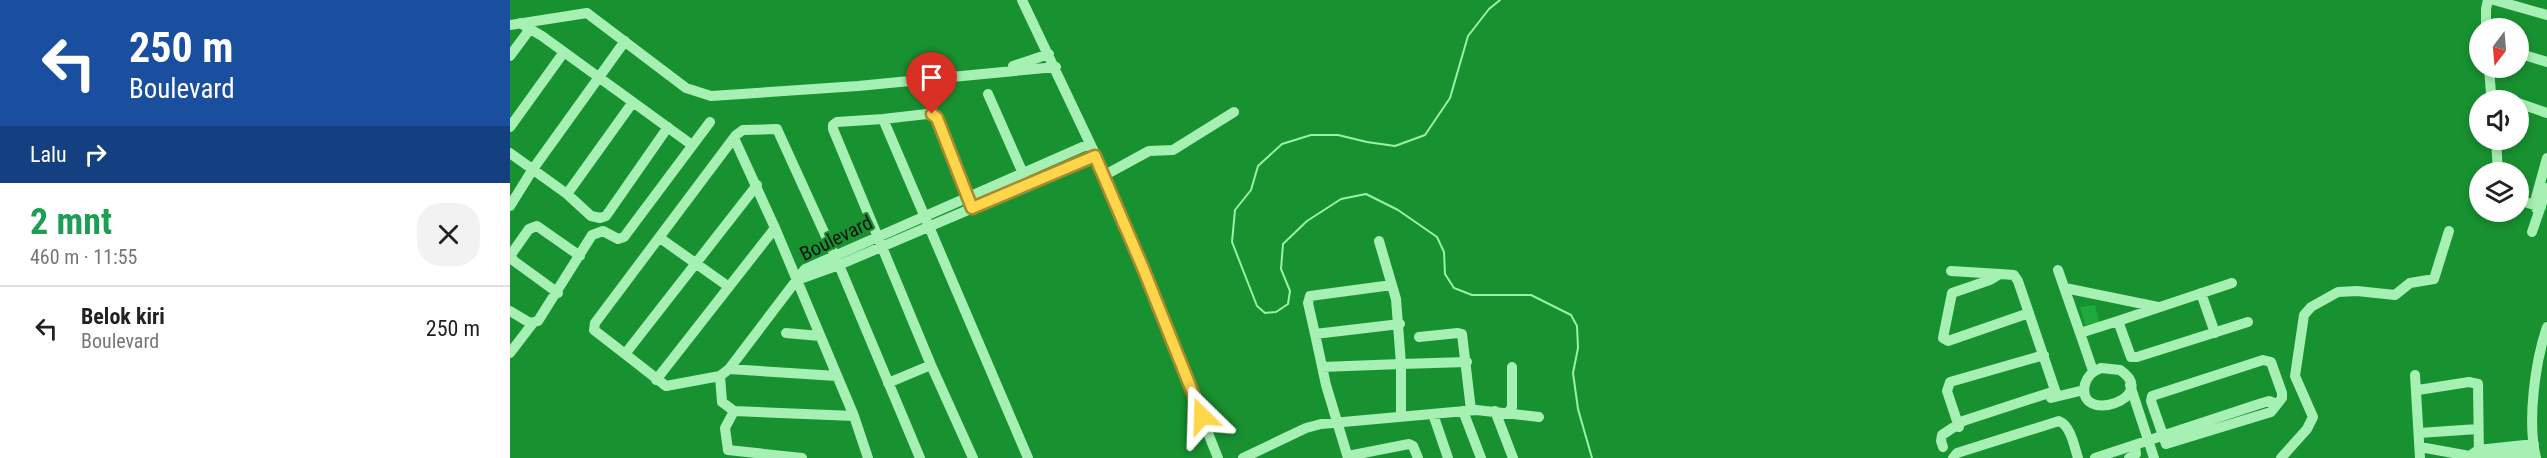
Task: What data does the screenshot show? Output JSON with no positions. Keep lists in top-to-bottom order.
{
  "streets": {
    "street": ["Boulevard"]
  },
  "north": "bottom",
  "page": {
    "turn": ["250 m", "Boulevard"],
    "then": "Lalu",
    "heading": ["2 mnt", "460 m · 11:55"],
    "list": [
      {
        "name": "Belok kiri",
        "note": "Boulevard",
        "value": "250 m"
      }
    ]
  }
}
